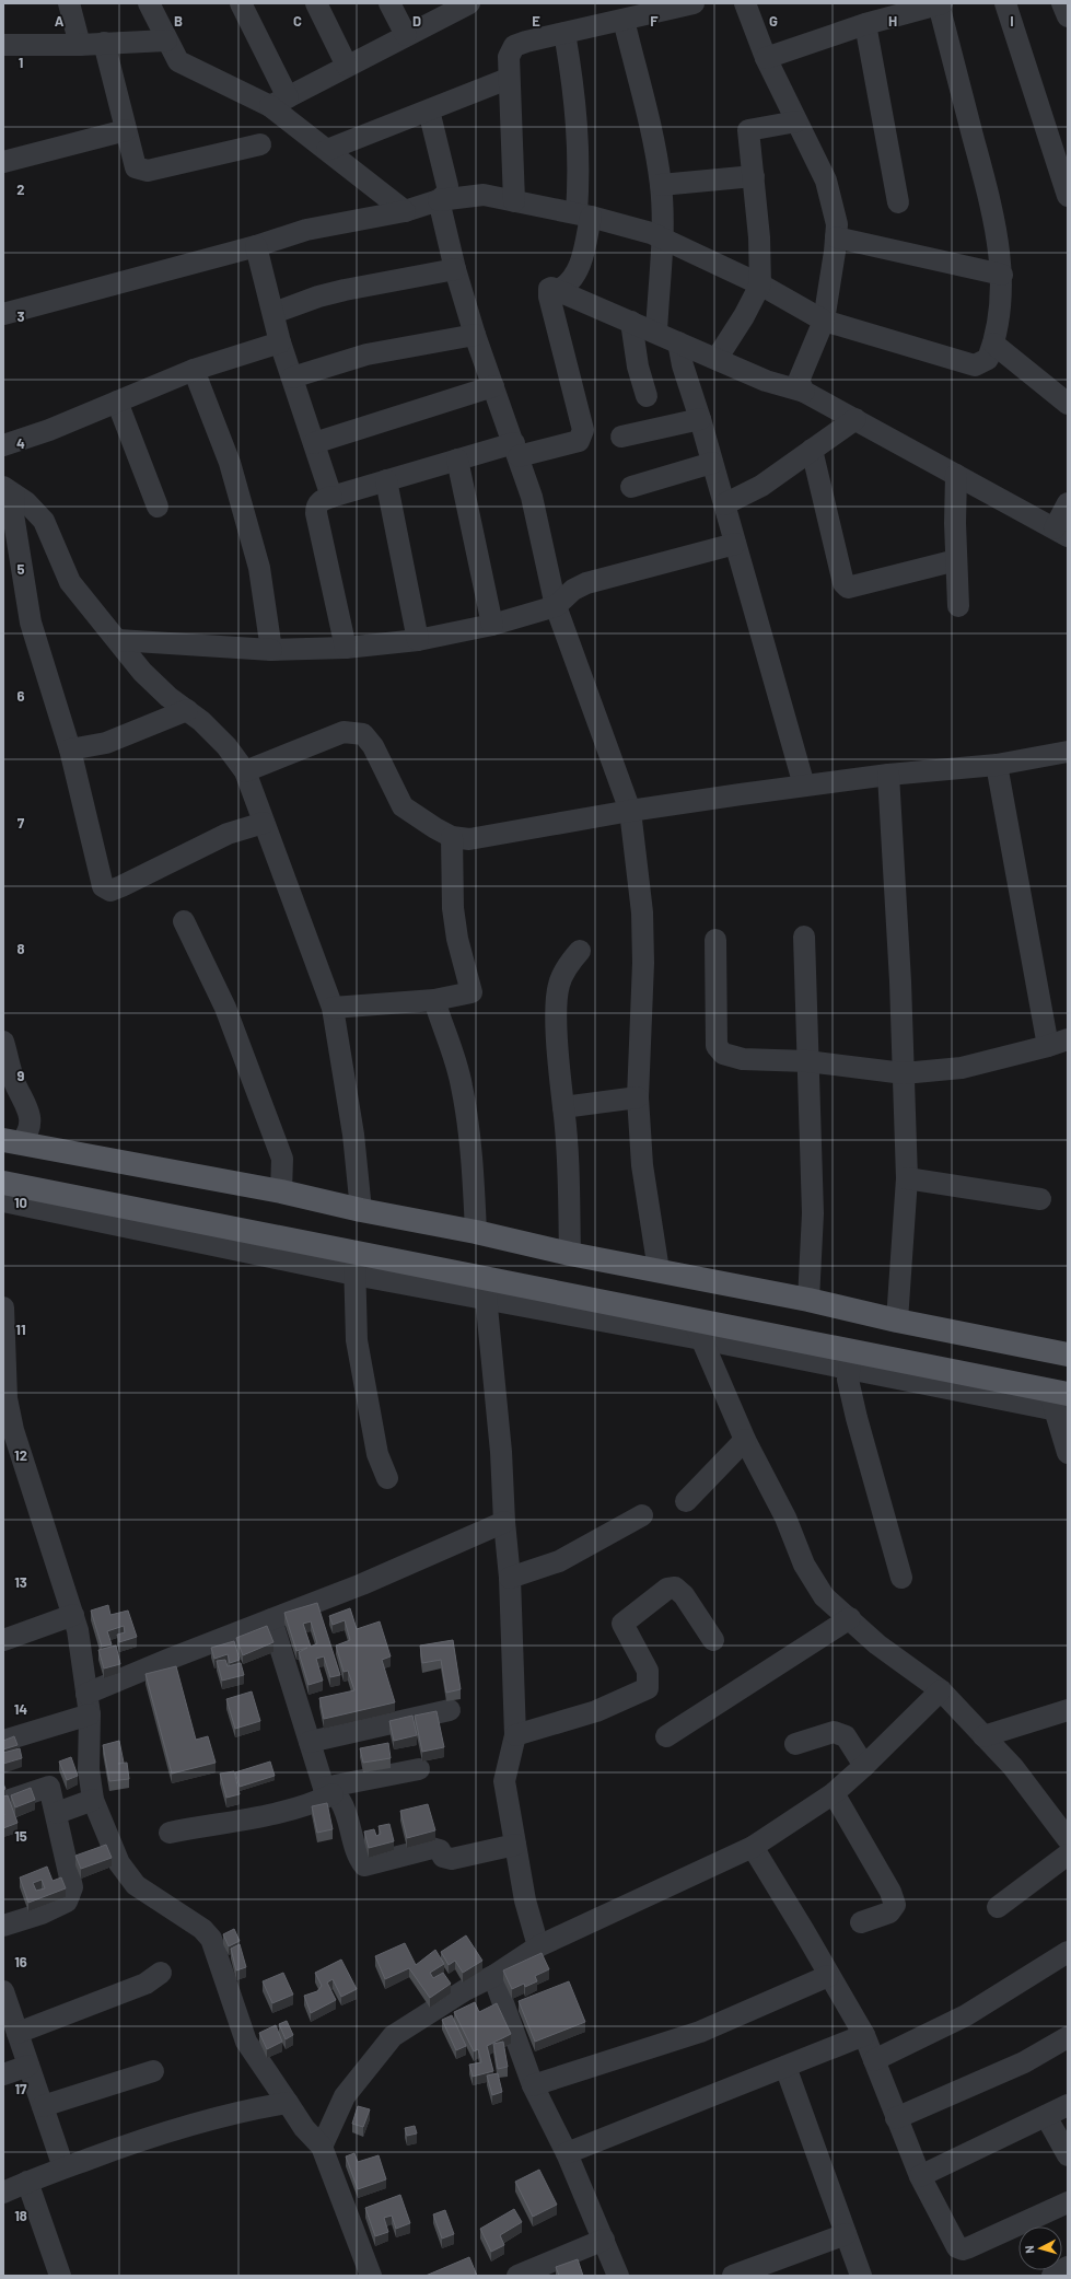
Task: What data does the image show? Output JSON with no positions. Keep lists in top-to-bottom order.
{
  "north": "left",
  "grid": {
    "columns": [
      "A",
      "B",
      "C",
      "D",
      "E",
      "F",
      "G",
      "H",
      "I"
    ],
    "rows": [
      "1",
      "2",
      "3",
      "4",
      "5",
      "6",
      "7",
      "8",
      "9",
      "10",
      "11",
      "12",
      "13",
      "14",
      "15",
      "16",
      "17",
      "18"
    ]
  }
}
